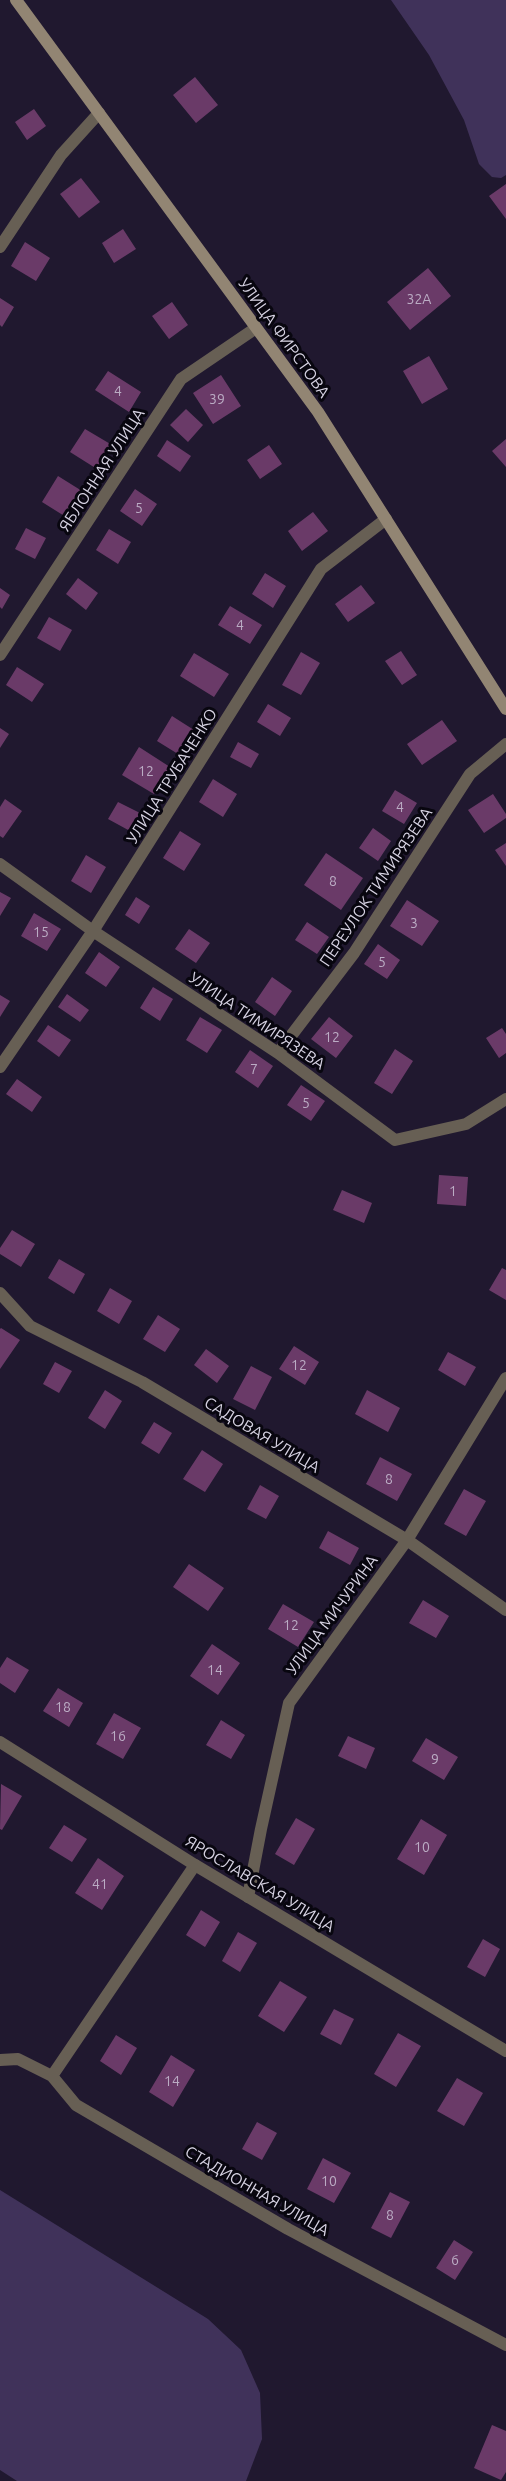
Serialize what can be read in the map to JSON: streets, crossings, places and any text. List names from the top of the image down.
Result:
{
  "streets": {
    "main road": ["УЛИЦА ФИРСТОВА"],
    "street": [
      "ЯБЛОННАЯ УЛИЦА",
      "УЛИЦА ТРУБАЧЕНКО",
      "ПЕРЕУЛОК ТИМИРЯЗЕВА",
      "УЛИЦА ТИМИРЯЗЕВА",
      "САДОВАЯ УЛИЦА",
      "УЛИЦА МИЧУРИНА",
      "ЯРОСЛАВСКАЯ УЛИЦА",
      "СТАДИОННАЯ УЛИЦА"
    ]
  },
  "crossings": [
    ["УЛИЦА ФИРСТОВА", "ЯБЛОННАЯ УЛИЦА"],
    ["УЛИЦА ФИРСТОВА", "УЛИЦА ТРУБАЧЕНКО"],
    ["УЛИЦА ТРУБАЧЕНКО", "УЛИЦА ТИМИРЯЗЕВА"],
    ["ПЕРЕУЛОК ТИМИРЯЗЕВА", "УЛИЦА ТИМИРЯЗЕВА"],
    ["САДОВАЯ УЛИЦА", "УЛИЦА МИЧУРИНА"],
    ["УЛИЦА МИЧУРИНА", "ЯРОСЛАВСКАЯ УЛИЦА"]
  ],
  "house_numbers": [
    "32А",
    "4",
    "39",
    "5",
    "4",
    "12",
    "4",
    "8",
    "3",
    "15",
    "5",
    "12",
    "7",
    "5",
    "1",
    "12",
    "8",
    "12",
    "14",
    "18",
    "16",
    "9",
    "10",
    "41",
    "14",
    "10",
    "8",
    "6"
  ]
}
